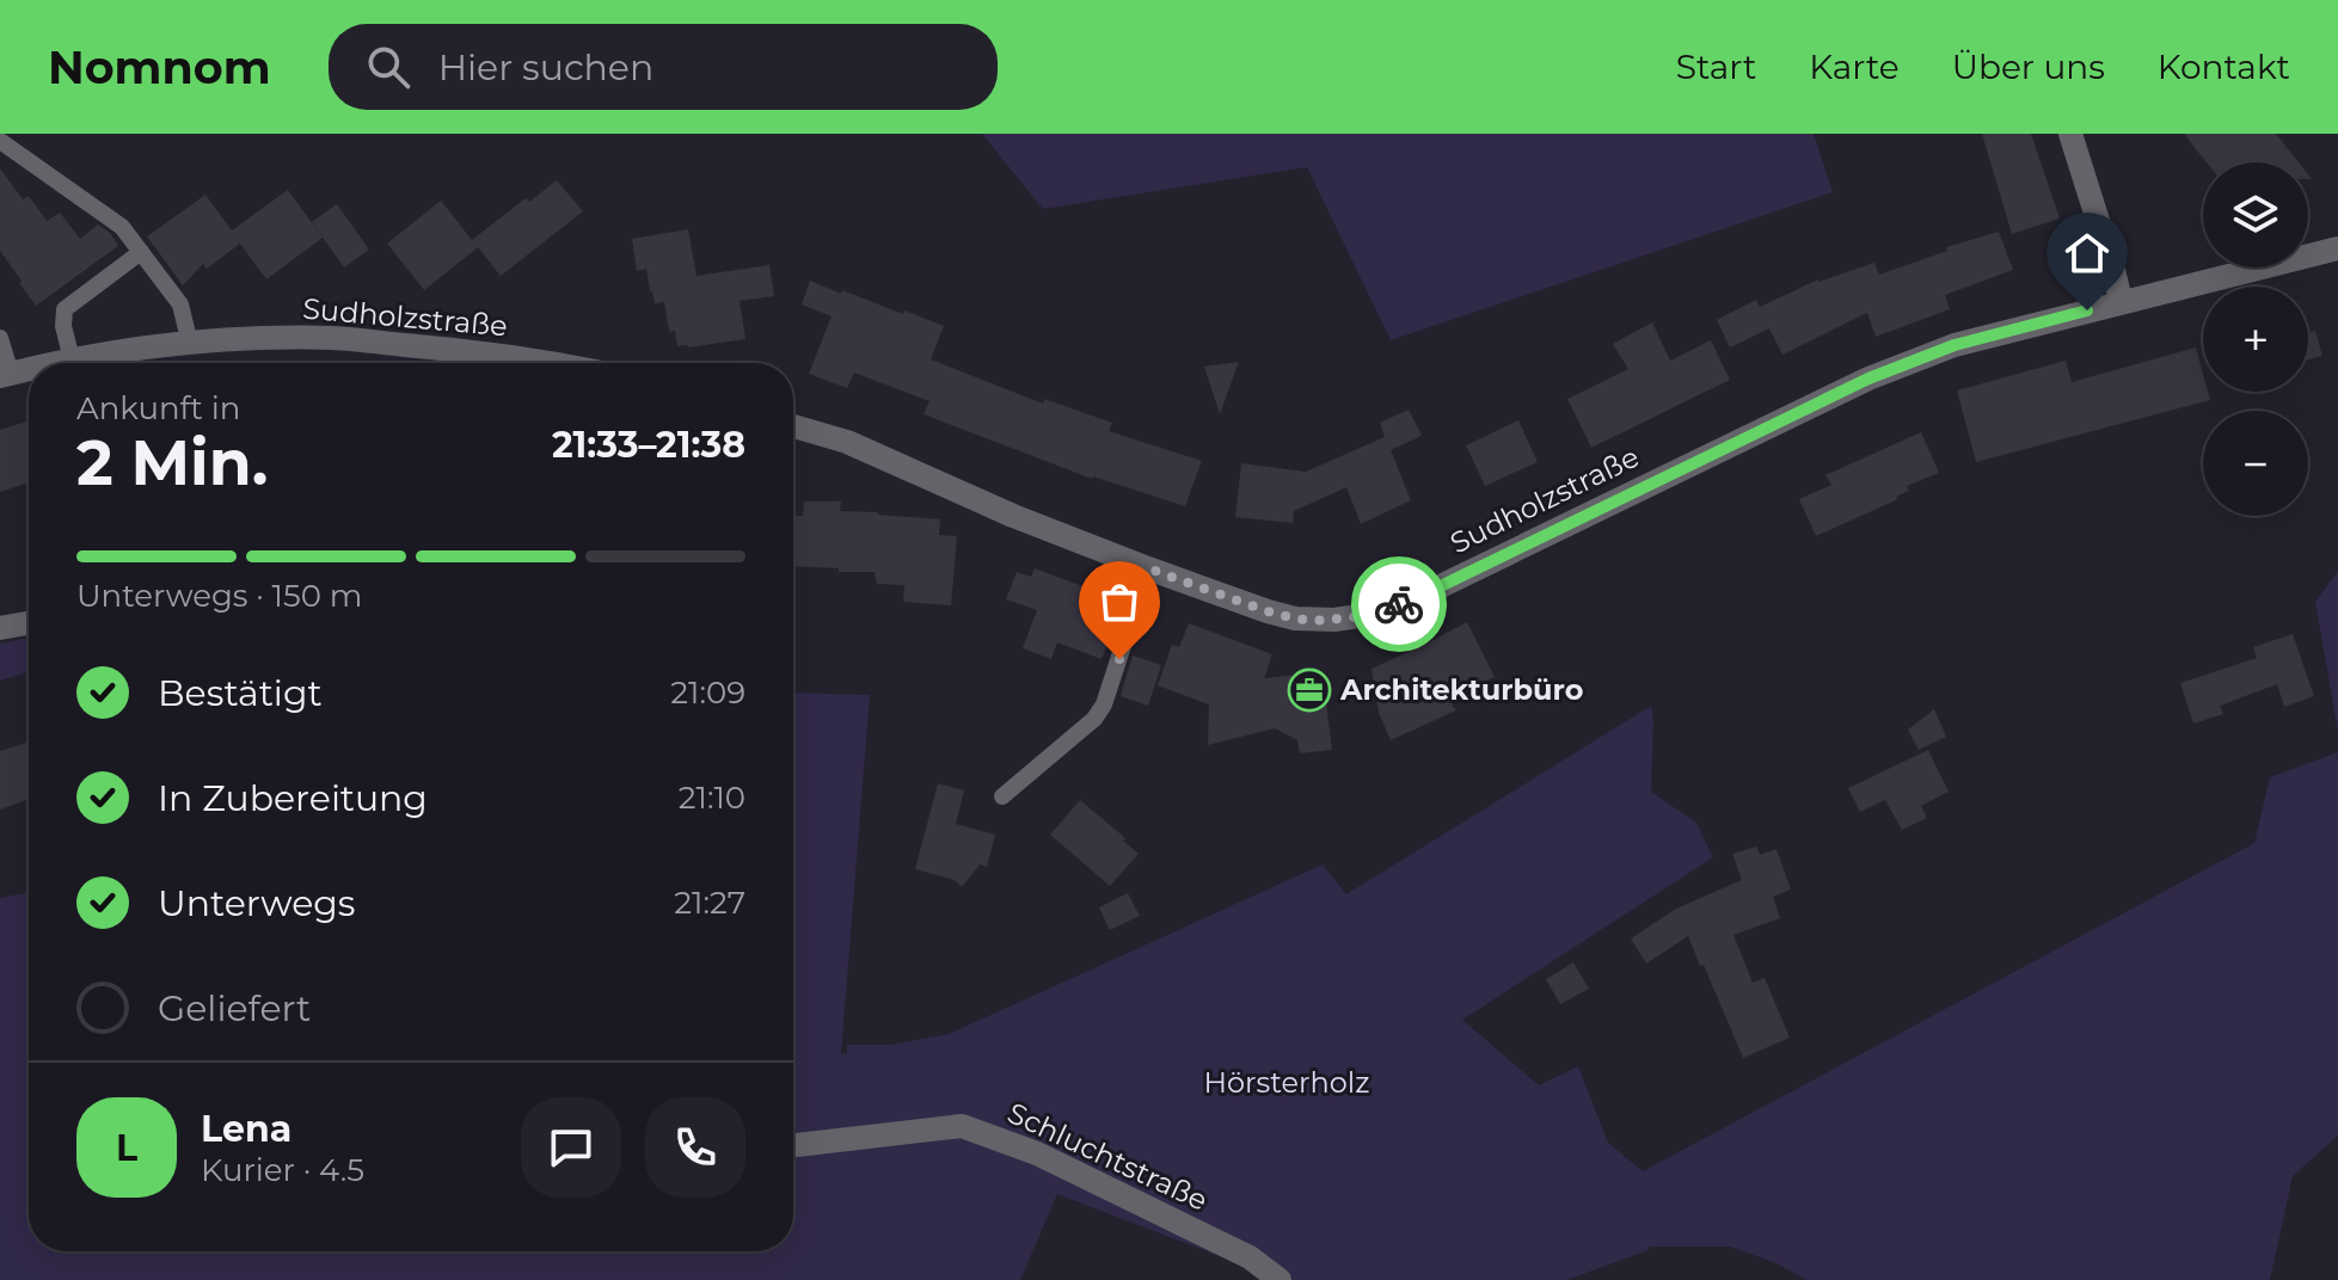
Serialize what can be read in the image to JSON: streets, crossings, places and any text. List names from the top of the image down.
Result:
{
  "streets": {
    "street": ["Sudholzstraße", "Schluchtstraße"]
  },
  "parks": ["Hörsterholz"],
  "places": {
    "office": ["Architekturbüro"]
  },
  "page": {
    "header": "Nomnom",
    "search": "Hier suchen",
    "nav": [
      "Start",
      "Karte",
      "Über uns",
      "Kontakt"
    ],
    "map_buttons": ["+", "−"],
    "heading": ["2 Min.", "Ankunft in", "21:33–21:38"],
    "panel": ["Lena", "Kurier · 4.5"],
    "bar": "Unterwegs · 150 m",
    "list": [
      ["Bestätigt", "21:09"],
      ["In Zubereitung", "21:10"],
      ["Unterwegs", "21:27"],
      "Geliefert"
    ],
    "round": "L"
  }
}
